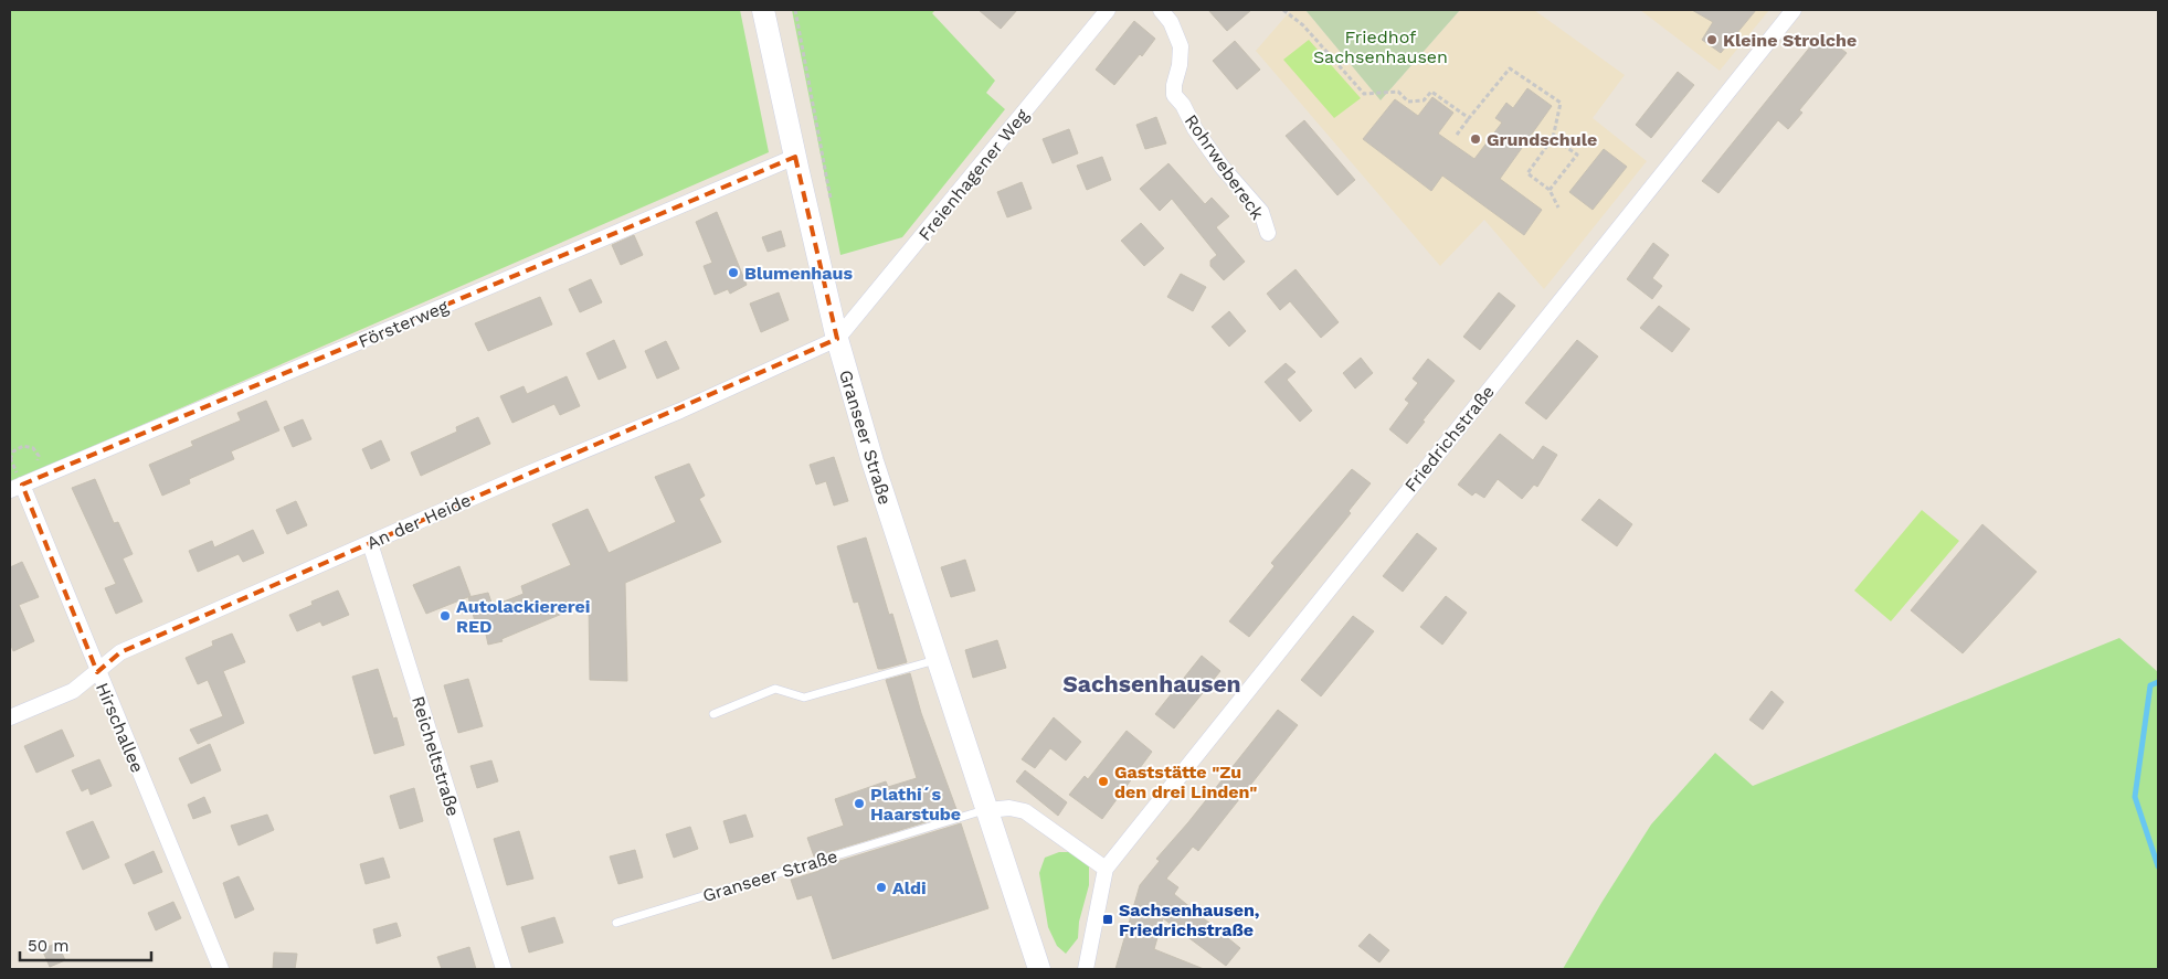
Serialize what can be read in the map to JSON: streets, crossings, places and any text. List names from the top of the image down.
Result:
{
  "streets": {
    "main road": ["Granseer Straße"],
    "street": [
      "Rohrwebereck",
      "Freienhagener Weg",
      "Försterweg",
      "Friedrichstraße",
      "An der Heide",
      "Hirschallee",
      "Reicheltstraße"
    ]
  },
  "crossings": [
    ["Freienhagener Weg", "Granseer Straße"],
    ["Freienhagener Weg", "An der Heide"],
    ["Försterweg", "Granseer Straße"],
    ["Försterweg", "Hirschallee"],
    ["Granseer Straße", "An der Heide"],
    ["An der Heide", "Hirschallee"],
    ["An der Heide", "Reicheltstraße"]
  ],
  "districts": ["Sachsenhausen"],
  "parks": ["Friedhof Sachsenhausen"],
  "places": {
    "other": [
      "Kleine Strolche",
      "Grundschule",
      "Blumenhaus",
      "Autolackiererei RED",
      "Gaststätte \"Zu den drei Linden\"",
      "Plathi´s Haarstube",
      "Aldi"
    ],
    "transit": ["Sachsenhausen, Friedrichstraße"]
  },
  "scale_bar": "50 m"
}
